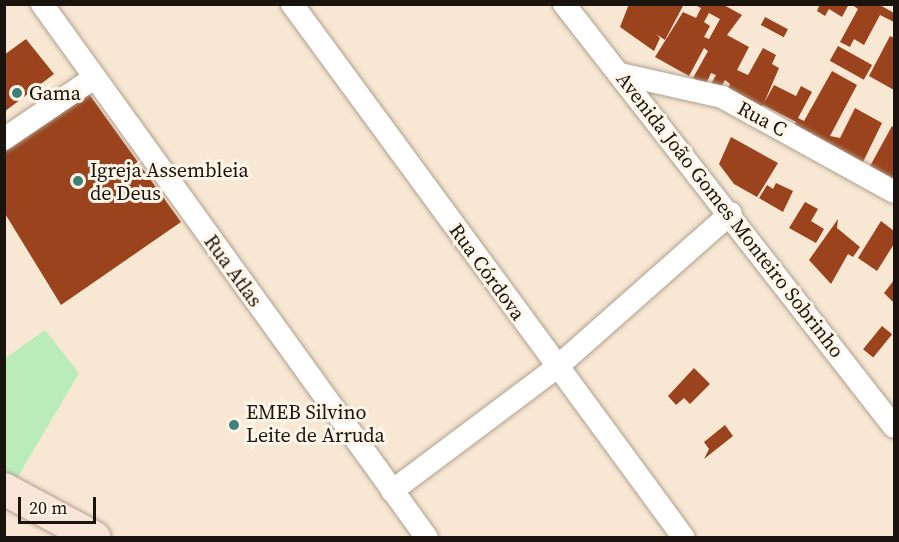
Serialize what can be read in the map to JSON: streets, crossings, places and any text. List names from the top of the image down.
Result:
{
  "streets": {
    "street": [
      "Rua C",
      "Avenida João Gomes Monteiro Sobrinho",
      "Rua Atlas",
      "Rua Córdova"
    ]
  },
  "crossings": [
    ["Rua C", "Avenida João Gomes Monteiro Sobrinho"]
  ],
  "places": ["Gama", "Igreja Assembleia de Deus", "EMEB Silvino Leite de Arruda"],
  "scale_bar": "20 m"
}
